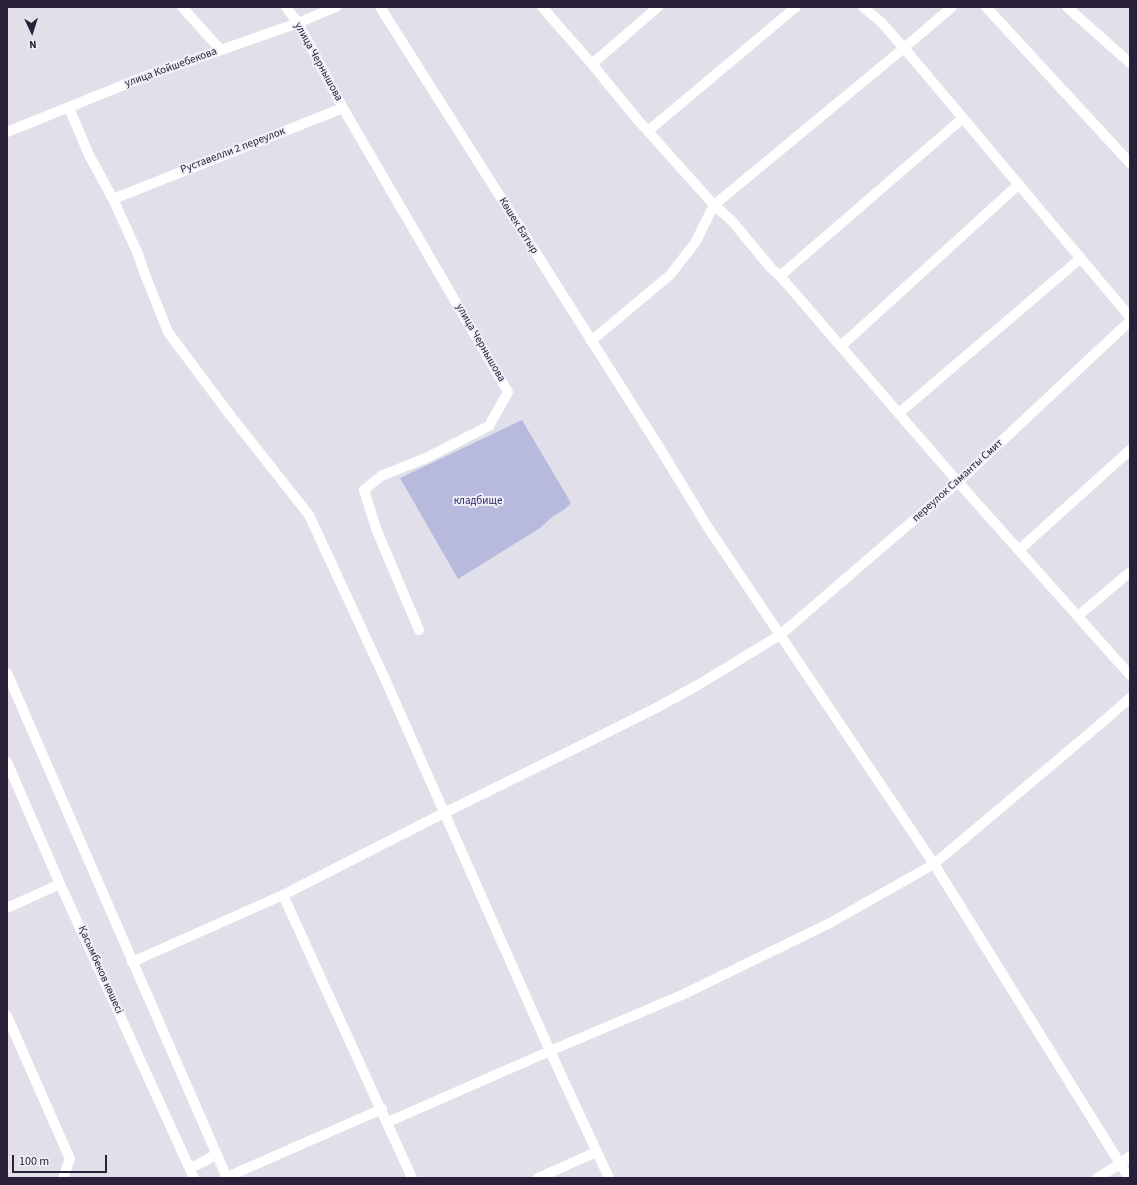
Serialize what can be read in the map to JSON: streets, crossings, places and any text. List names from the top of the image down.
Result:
{
  "streets": {
    "street": [
      "улица Чернышова",
      "улица Койшебекова",
      "Руставелли 2 переулок",
      "Көшек Батыр",
      "переулок Саманты Смит",
      "Қасымбеков көшесі"
    ]
  },
  "crossings": [
    ["улица Чернышова", "улица Койшебекова"],
    ["улица Чернышова", "Руставелли 2 переулок"],
    ["Көшек Батыр", "переулок Саманты Смит"]
  ],
  "parks": ["кладбище"],
  "scale_bar": "100 m",
  "north": "bottom"
}
